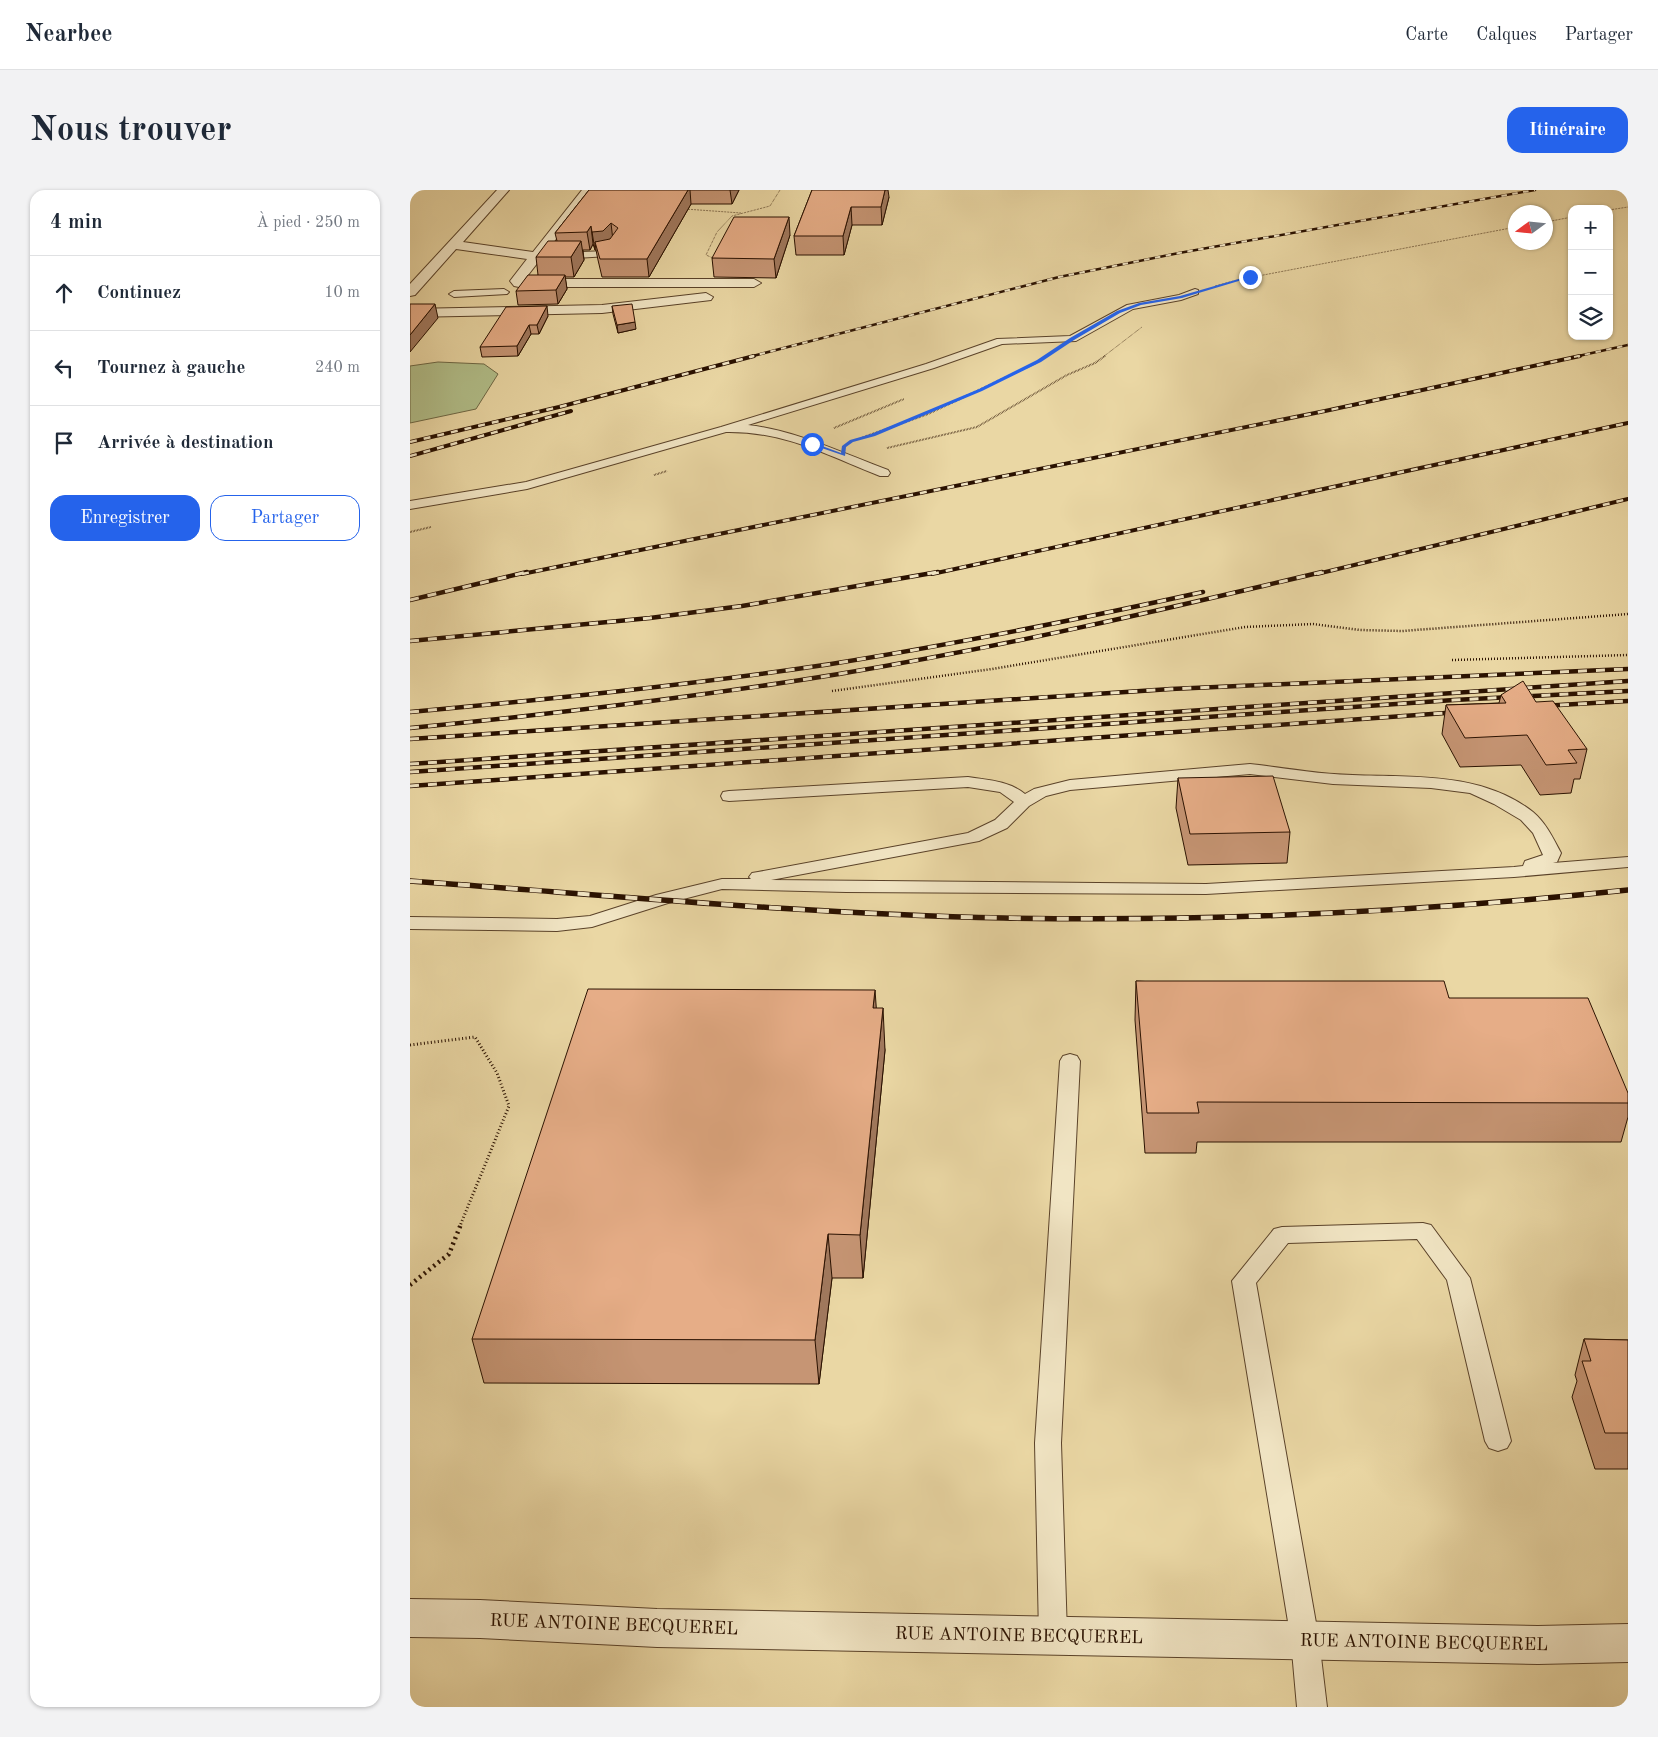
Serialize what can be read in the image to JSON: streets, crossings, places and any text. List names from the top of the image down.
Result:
{
  "streets": {
    "street": ["RUE ANTOINE BECQUEREL"]
  },
  "north": "left",
  "page": {
    "header": "Nearbee",
    "nav": ["Carte", "Calques", "Partager"],
    "buttons": [
      "Itinéraire",
      ["Enregistrer", "Partager"]
    ],
    "title": "Nous trouver",
    "heading": ["4 min", "À pied · 250 m"],
    "map_buttons": ["+", "−"],
    "list": [
      ["Continuez", "10 m"],
      ["Tournez à gauche", "240 m"],
      "Arrivée à destination"
    ]
  }
}
